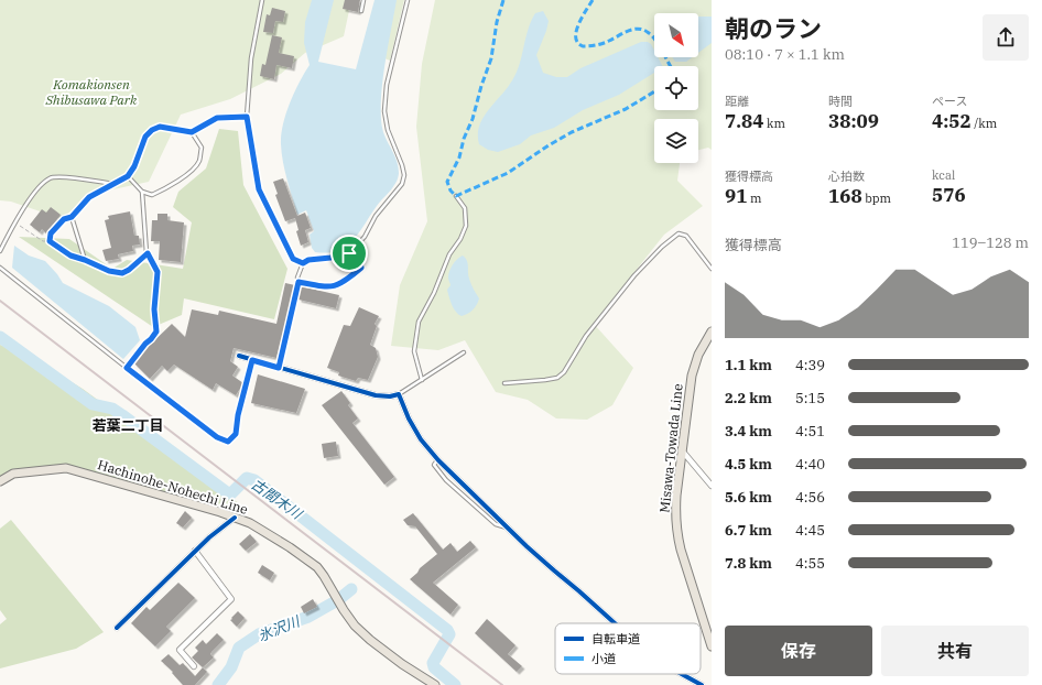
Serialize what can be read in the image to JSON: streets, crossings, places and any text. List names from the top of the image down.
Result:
{
  "streets": {
    "main road": ["Misawa-Towada Line", "Hachinohe-Nohechi Line"]
  },
  "districts": ["若葉二丁目"],
  "water": ["古間木川", "氷沢川"],
  "parks": ["Komakionsen Shibusawa Park"],
  "legend": ["自転車道", "小道"],
  "north": "bottom right",
  "page": {
    "heading": ["朝のラン", "08:10 · 7 × 1.1 km"],
    "stats": [
      ["距離", "7.84 km"],
      ["時間", "38:09"],
      ["ペース", "4:52 /km"],
      ["獲得標高", "91 m"],
      ["心拍数", "168 bpm"],
      ["kcal", "576"]
    ],
    "chart": ["獲得標高", "119–128 m"],
    "list": [
      {
        "name": "1.1 km",
        "note": "4:39"
      },
      {
        "name": "2.2 km",
        "note": "5:15"
      },
      {
        "name": "3.4 km",
        "note": "4:51"
      },
      {
        "name": "4.5 km",
        "note": "4:40"
      },
      {
        "name": "5.6 km",
        "note": "4:56"
      },
      {
        "name": "6.7 km",
        "note": "4:45"
      },
      {
        "name": "7.8 km",
        "note": "4:55"
      }
    ],
    "buttons": ["保存", "共有"]
  }
}
